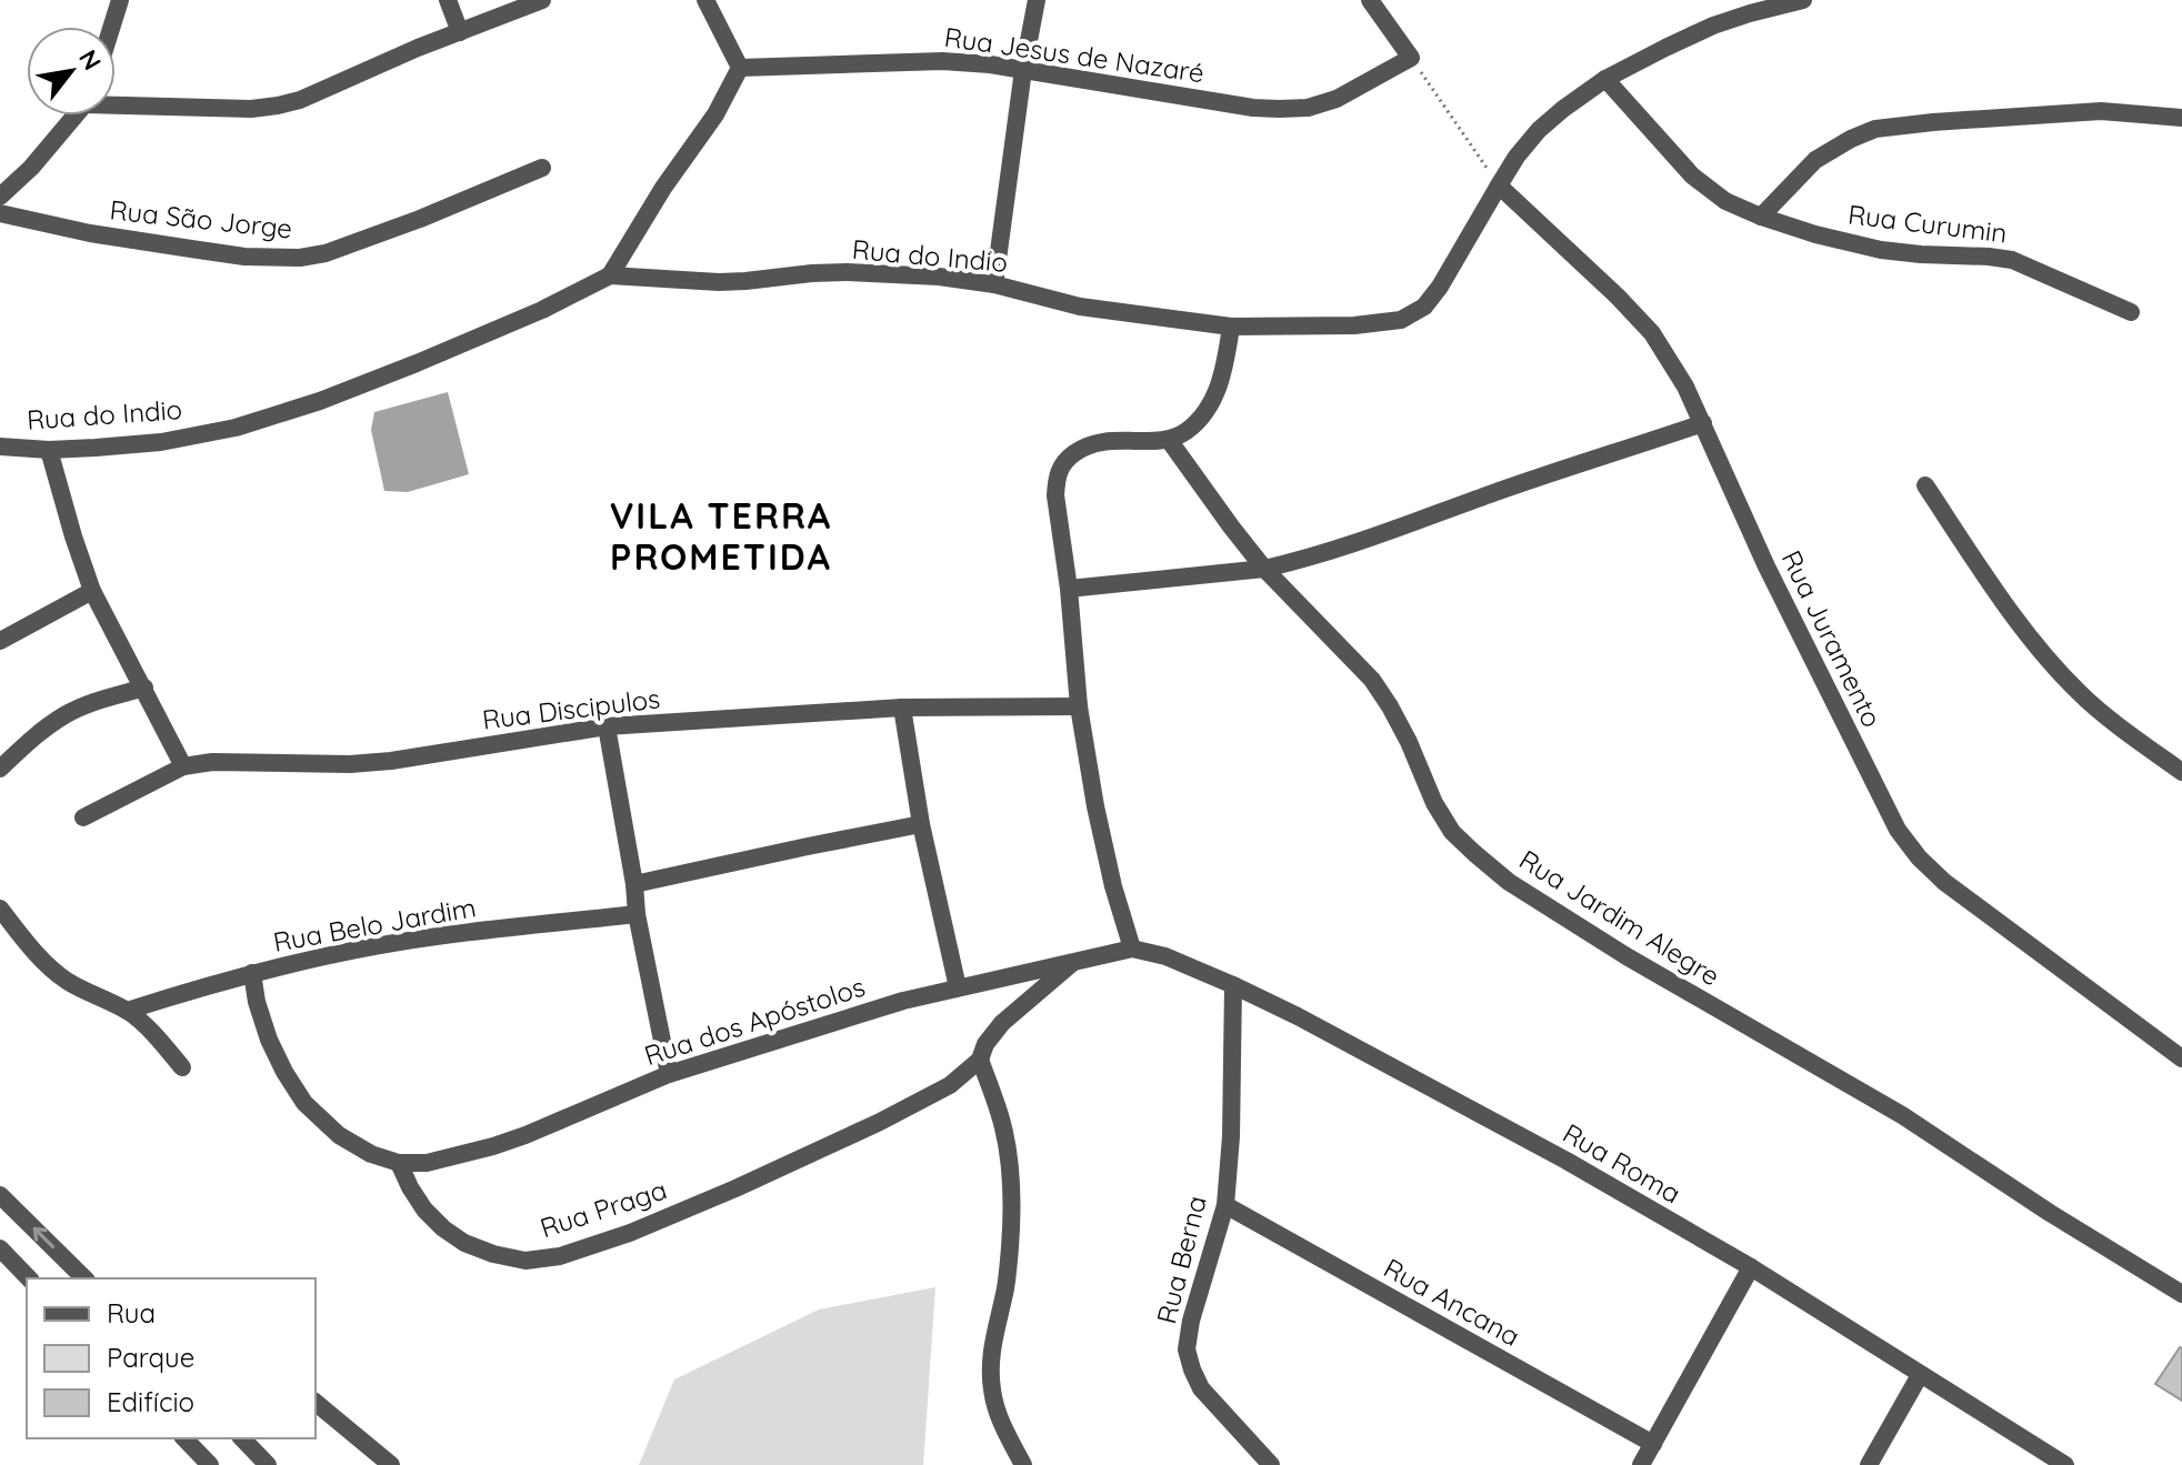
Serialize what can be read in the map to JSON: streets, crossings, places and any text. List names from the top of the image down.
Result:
{
  "streets": {
    "street": [
      "Rua Jesus de Nazaré",
      "Rua São Jorge",
      "Rua Curumin",
      "Rua do Indio",
      "Rua Juramento",
      "Rua Discipulos",
      "Rua Jardim Alegre",
      "Rua Belo Jardim",
      "Rua dos Apóstolos",
      "Rua Roma",
      "Rua Praga",
      "Rua Berna",
      "Rua Ancana"
    ]
  },
  "crossings": [
    ["Rua Curumin", "Rua do Indio"],
    ["Rua do Indio", "Rua Juramento"],
    ["Rua dos Apóstolos", "Rua Roma"],
    ["Rua dos Apóstolos", "Rua Praga"],
    ["Rua Roma", "Rua Berna"],
    ["Rua Berna", "Rua Ancana"]
  ],
  "districts": ["VILA TERRA PROMETIDA"],
  "legend": ["Rua", "Parque", "Edifício"],
  "north": "top right"
}
